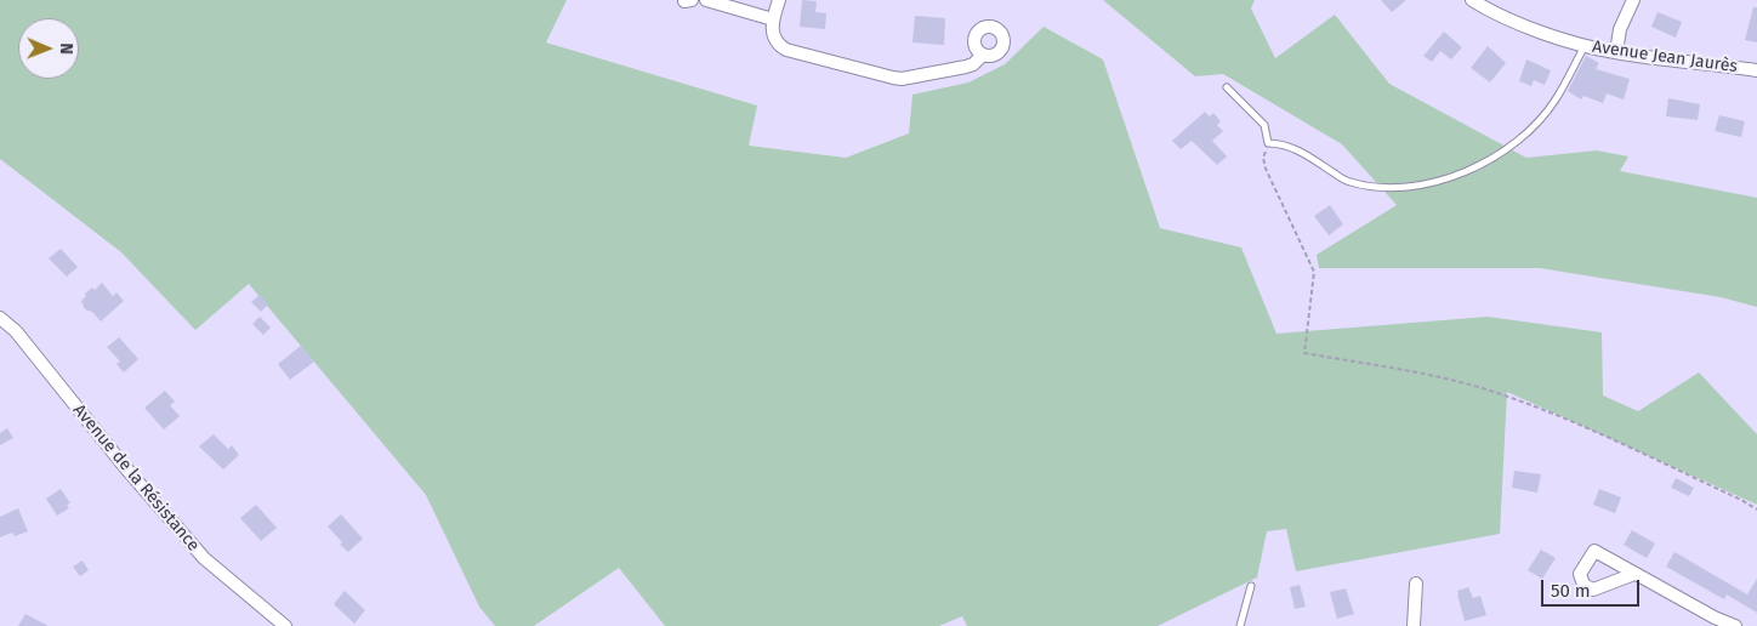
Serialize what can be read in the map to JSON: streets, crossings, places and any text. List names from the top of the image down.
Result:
{
  "streets": {
    "street": ["Avenue Jean Jaurès", "Avenue de la Résistance"]
  },
  "scale_bar": "50 m",
  "north": "right"
}
